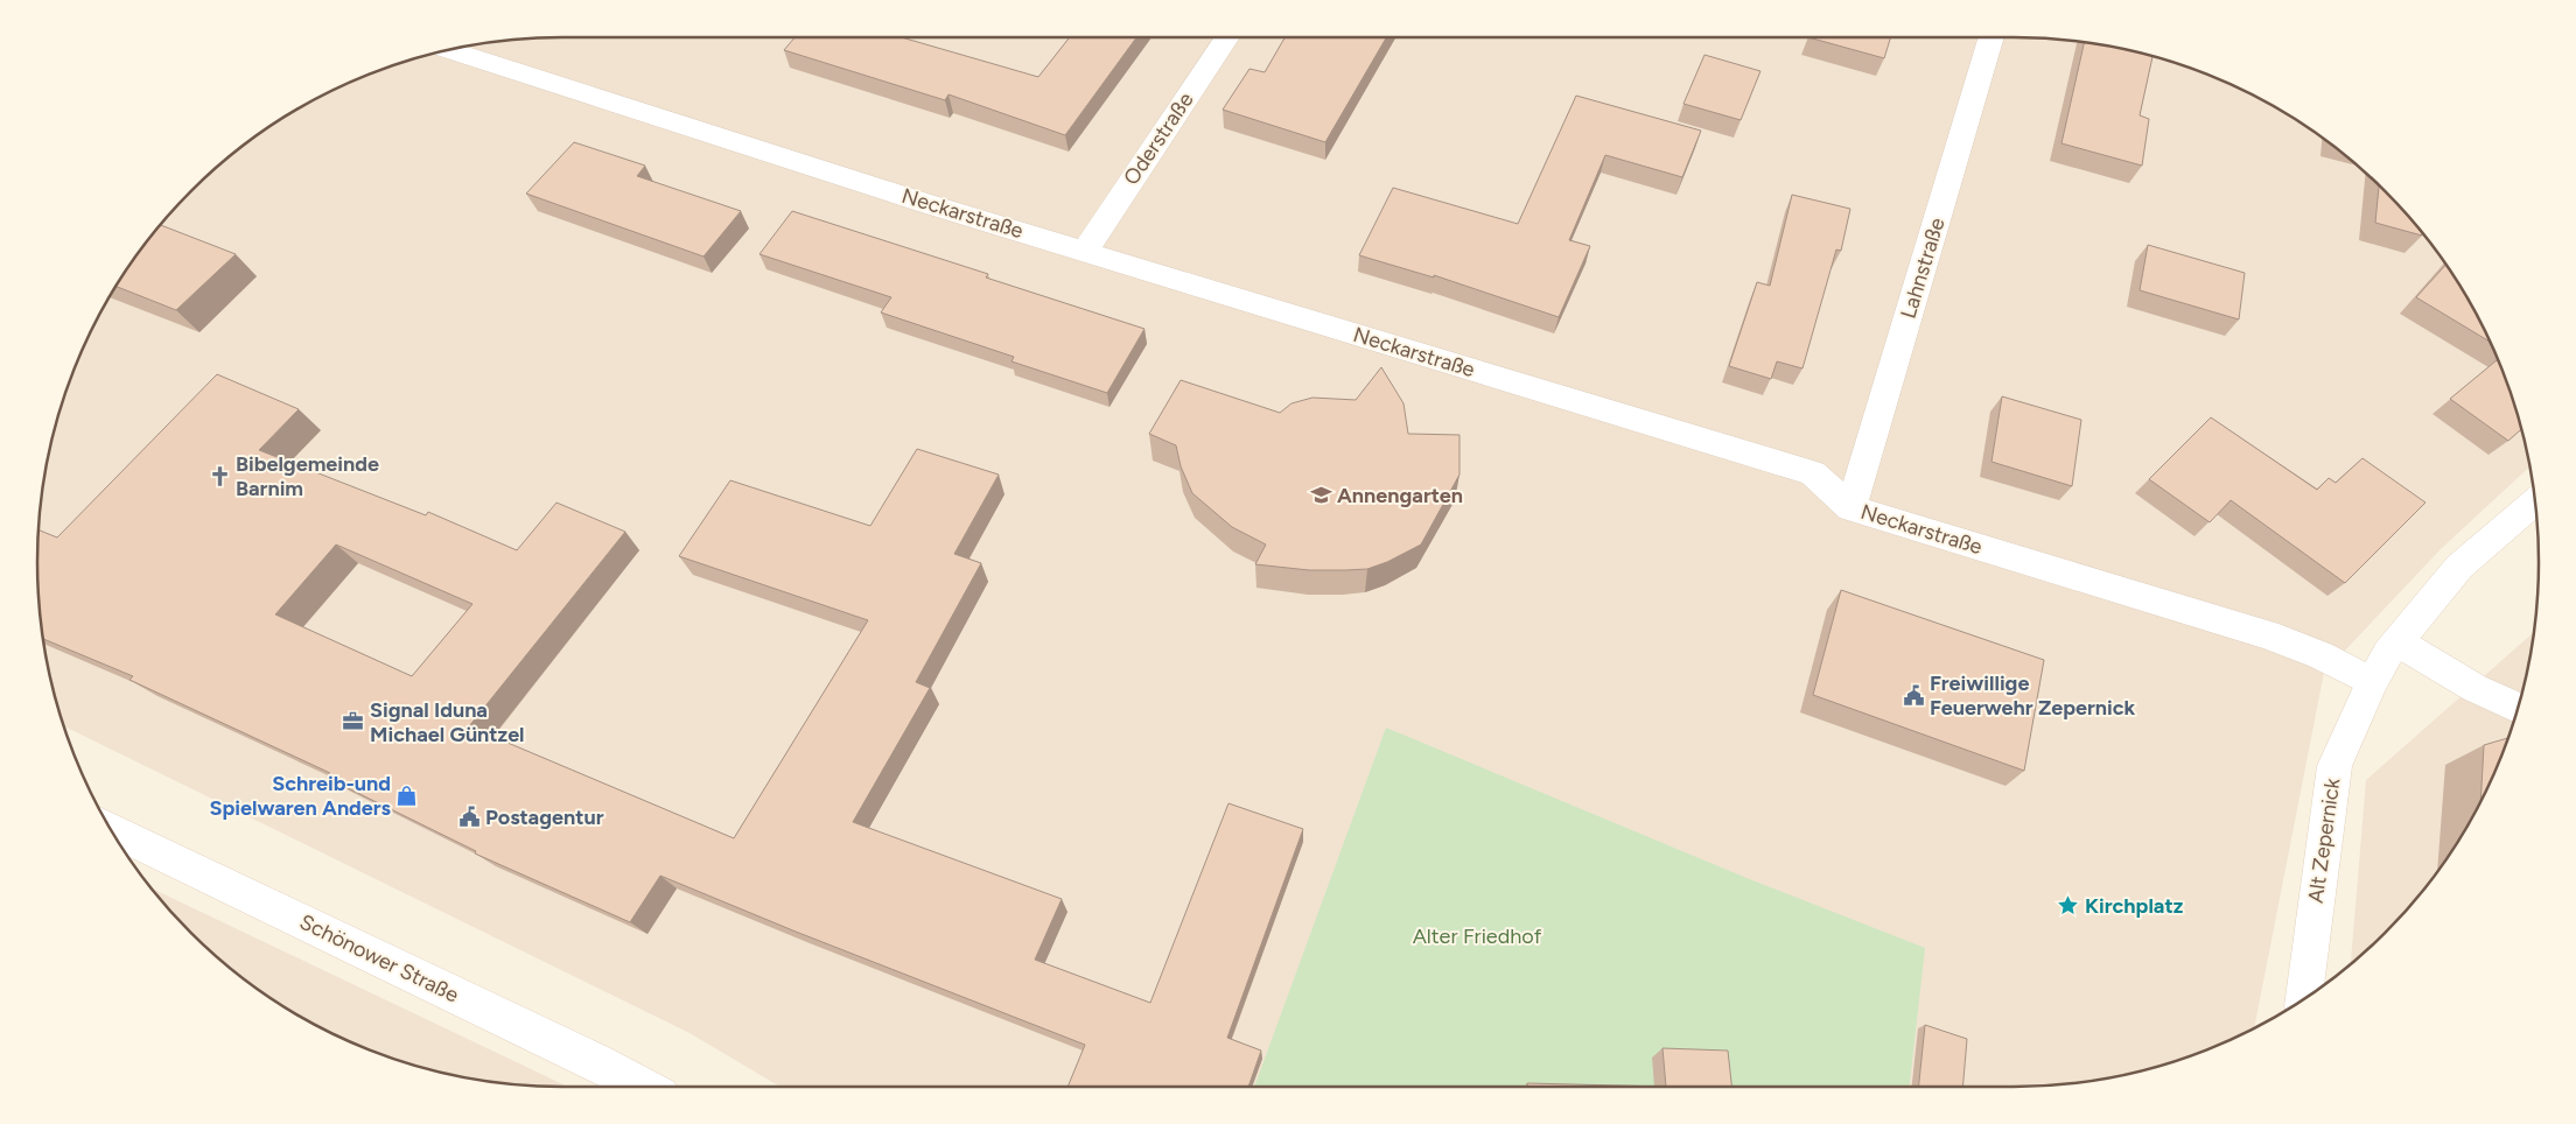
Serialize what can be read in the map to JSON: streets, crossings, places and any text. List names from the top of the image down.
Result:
{
  "streets": {
    "street": [
      "Oderstraße",
      "Neckarstraße",
      "Lahnstraße",
      "Alt Zepernick",
      "Schönower Straße"
    ]
  },
  "crossings": [
    ["Oderstraße", "Neckarstraße"],
    ["Neckarstraße", "Lahnstraße"],
    ["Neckarstraße", "Alt Zepernick"]
  ],
  "parks": ["Alter Friedhof"],
  "places": {
    "church": ["Bibelgemeinde Barnim"],
    "school or university": ["Annengarten"],
    "public building": ["Freiwillige Feuerwehr Zepernick", "Postagentur"],
    "office": ["Signal Iduna Michael Güntzel"],
    "shop": ["Schreib-und Spielwaren Anders"],
    "place": ["Kirchplatz"]
  }
}
